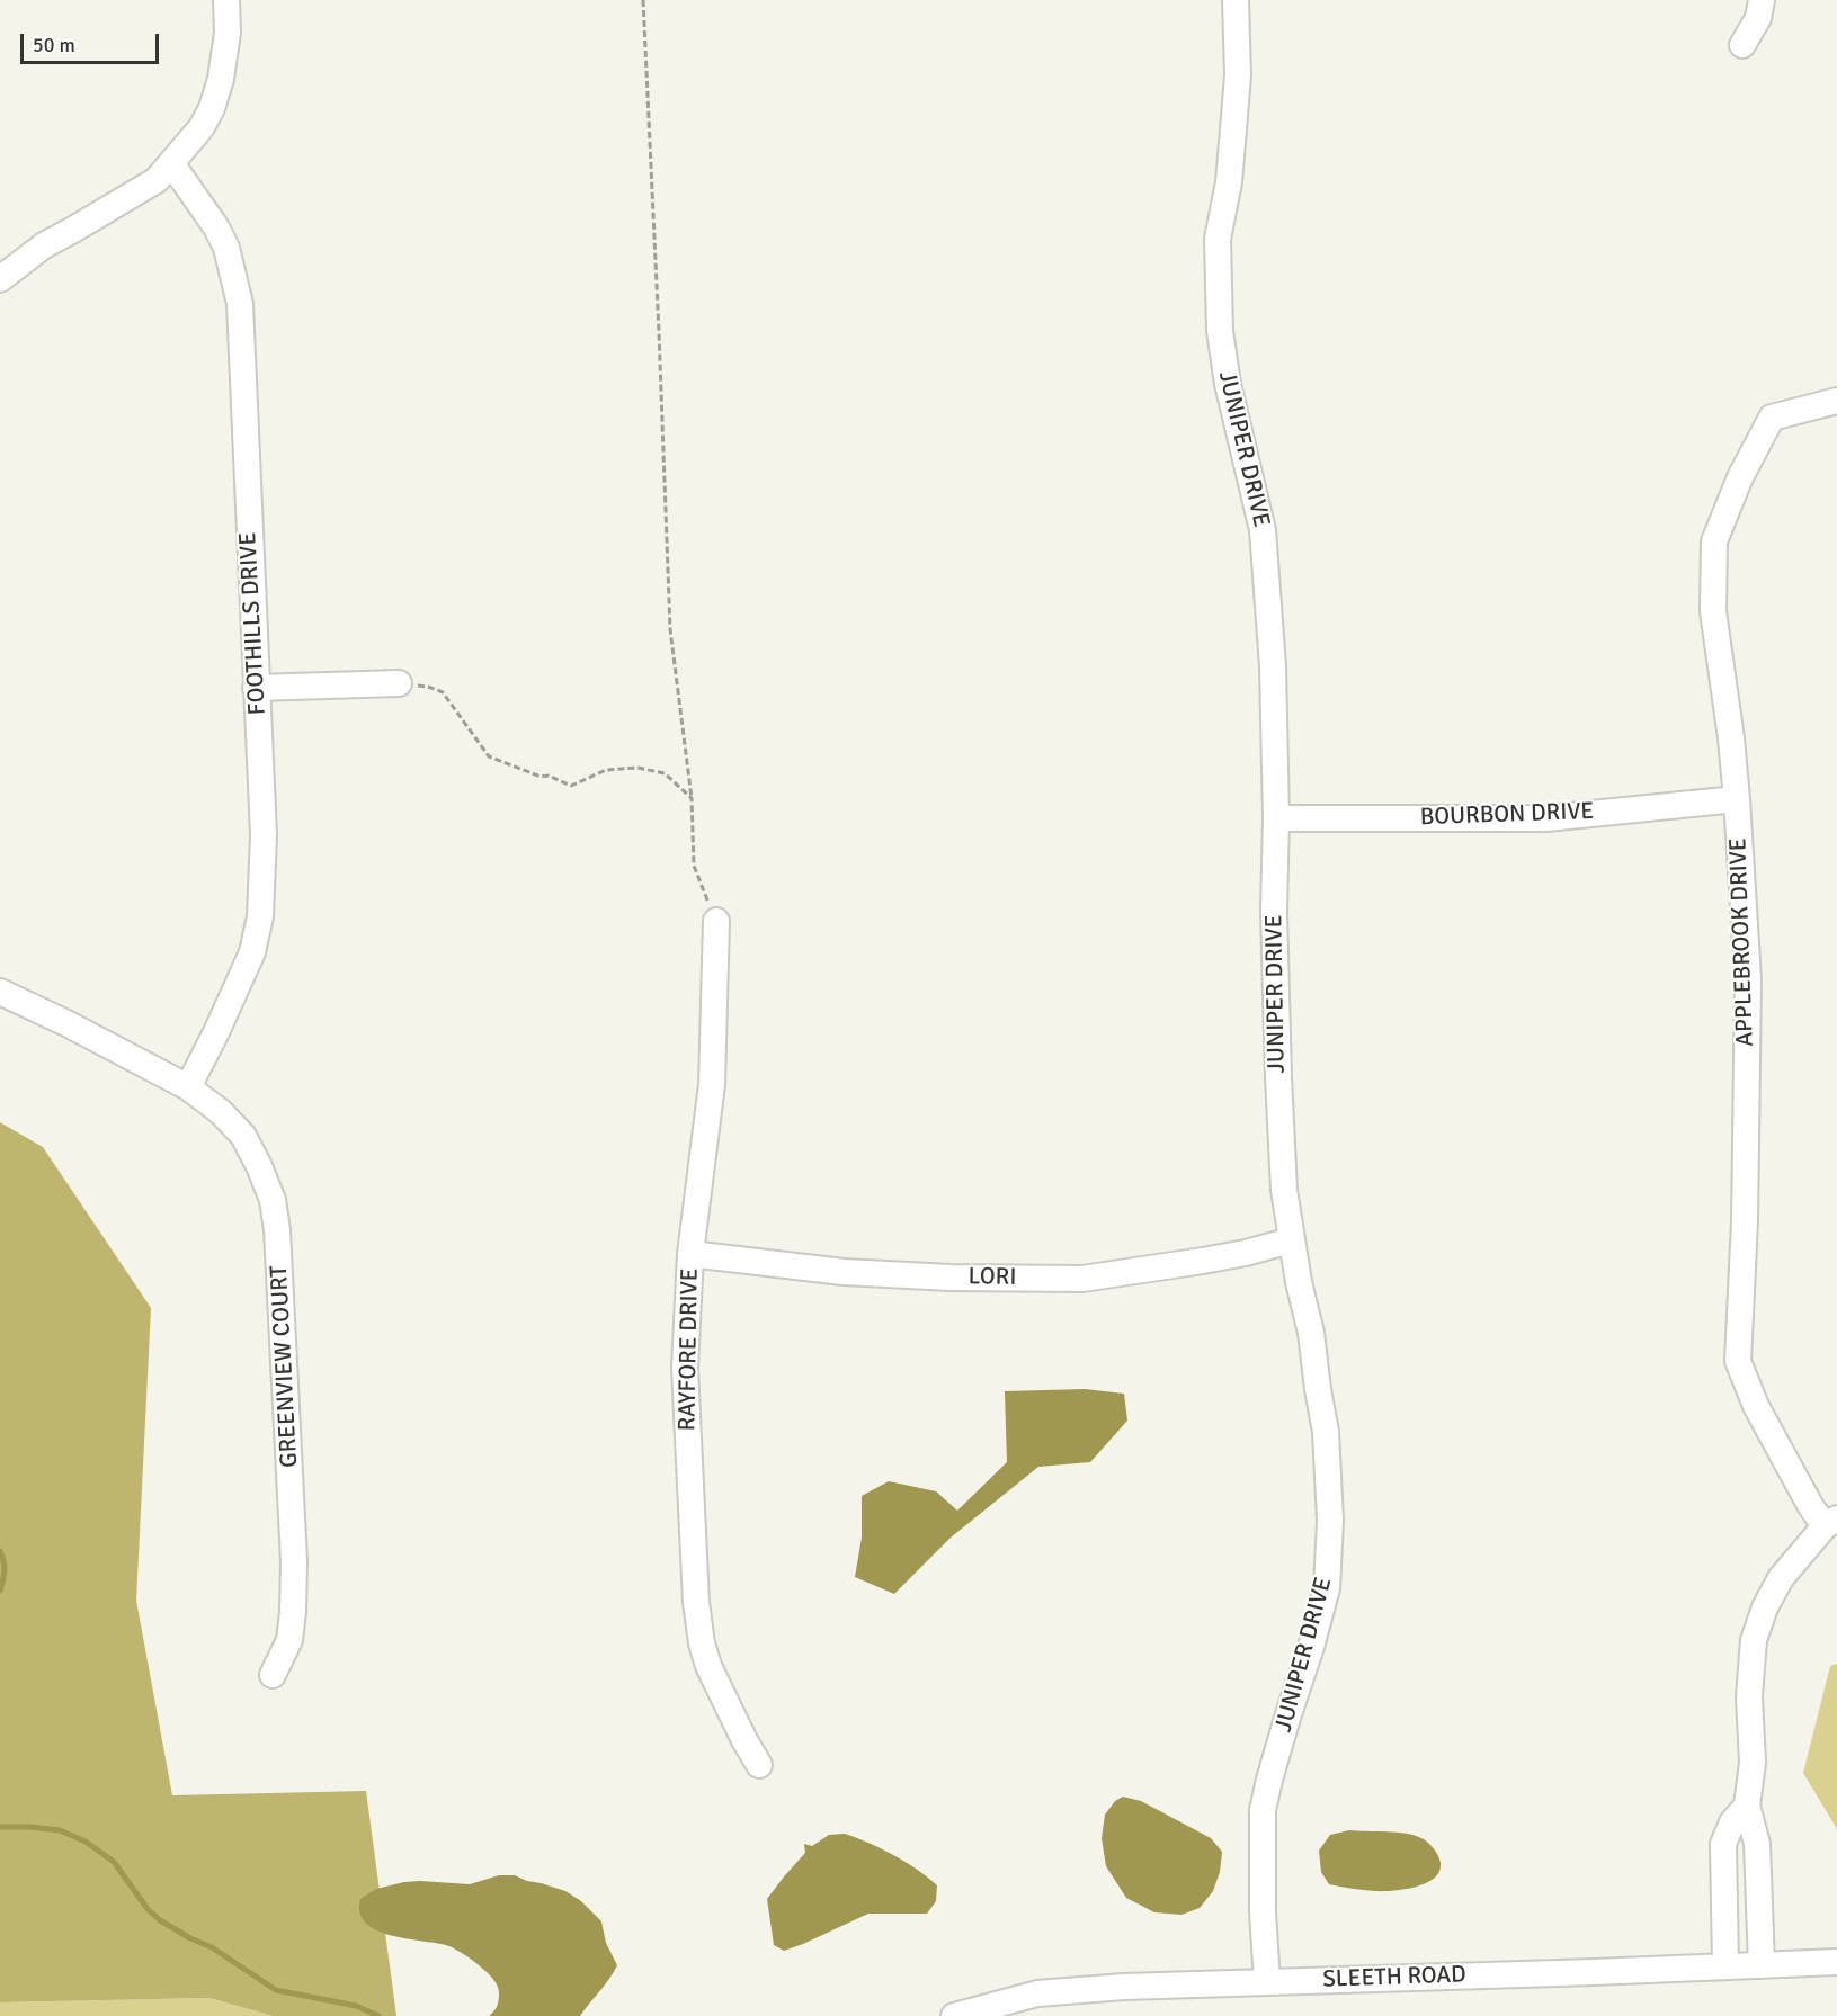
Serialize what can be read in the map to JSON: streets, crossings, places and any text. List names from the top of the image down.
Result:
{
  "streets": {
    "street": [
      "JUNIPER DRIVE",
      "FOOTHILLS DRIVE",
      "BOURBON DRIVE",
      "APPLEBROOK DRIVE",
      "LORI",
      "RAYFORE DRIVE",
      "GREENVIEW COURT",
      "SLEETH ROAD"
    ]
  },
  "crossings": [
    ["JUNIPER DRIVE", "BOURBON DRIVE"],
    ["JUNIPER DRIVE", "LORI"],
    ["JUNIPER DRIVE", "SLEETH ROAD"],
    ["FOOTHILLS DRIVE", "GREENVIEW COURT"],
    ["BOURBON DRIVE", "APPLEBROOK DRIVE"],
    ["LORI", "RAYFORE DRIVE"]
  ],
  "scale_bar": "50 m"
}
